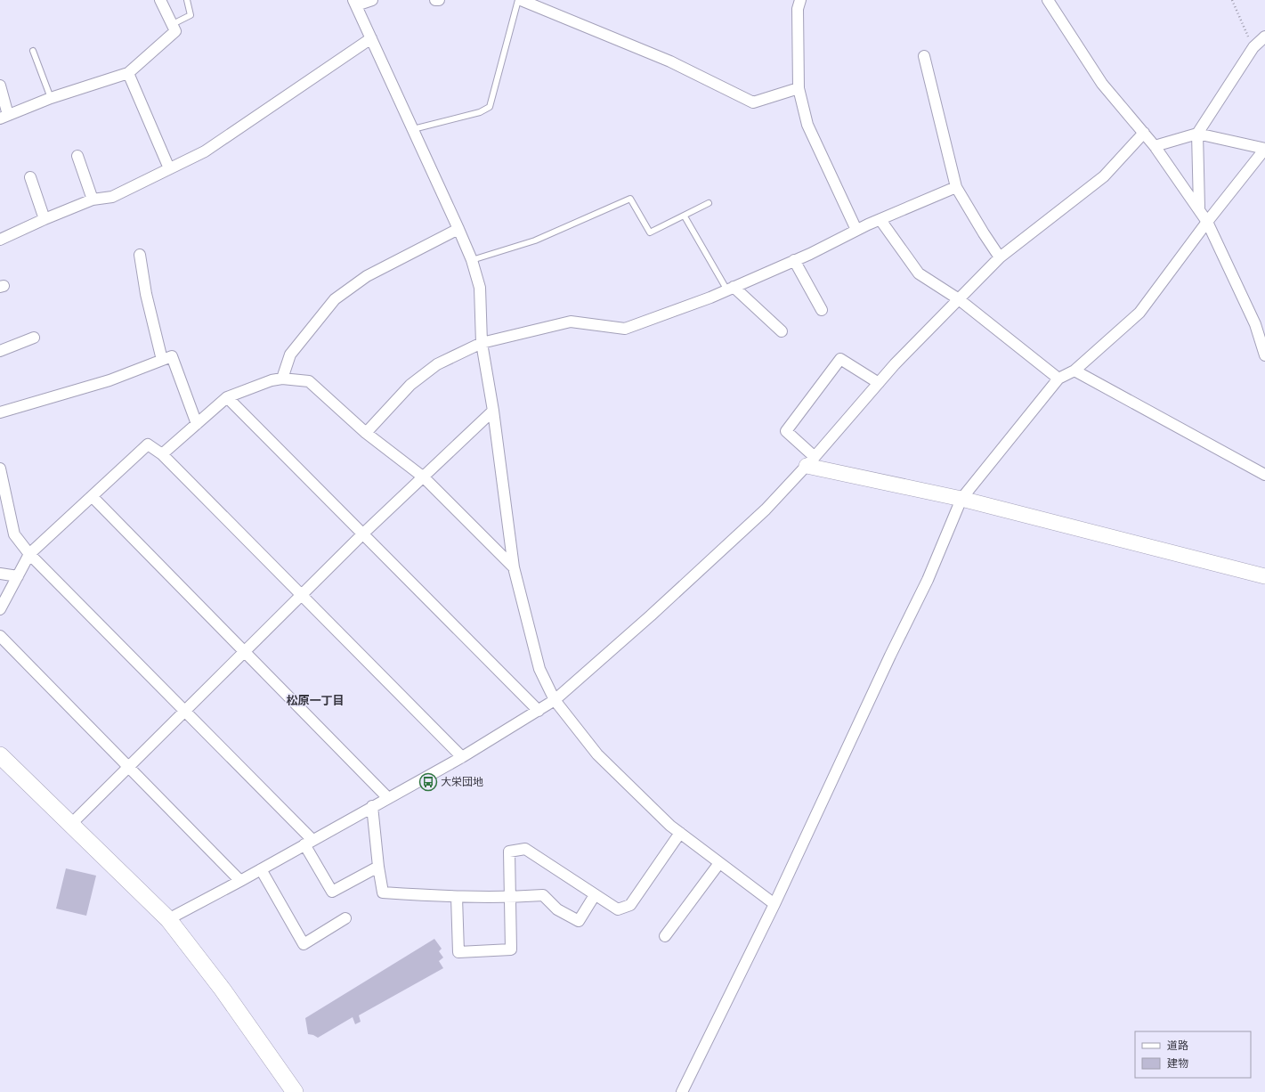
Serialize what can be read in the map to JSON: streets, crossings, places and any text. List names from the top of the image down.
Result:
{
  "districts": ["松原一丁目"],
  "places": {
    "bus stop": ["大栄団地"]
  },
  "legend": ["道路", "建物"]
}
